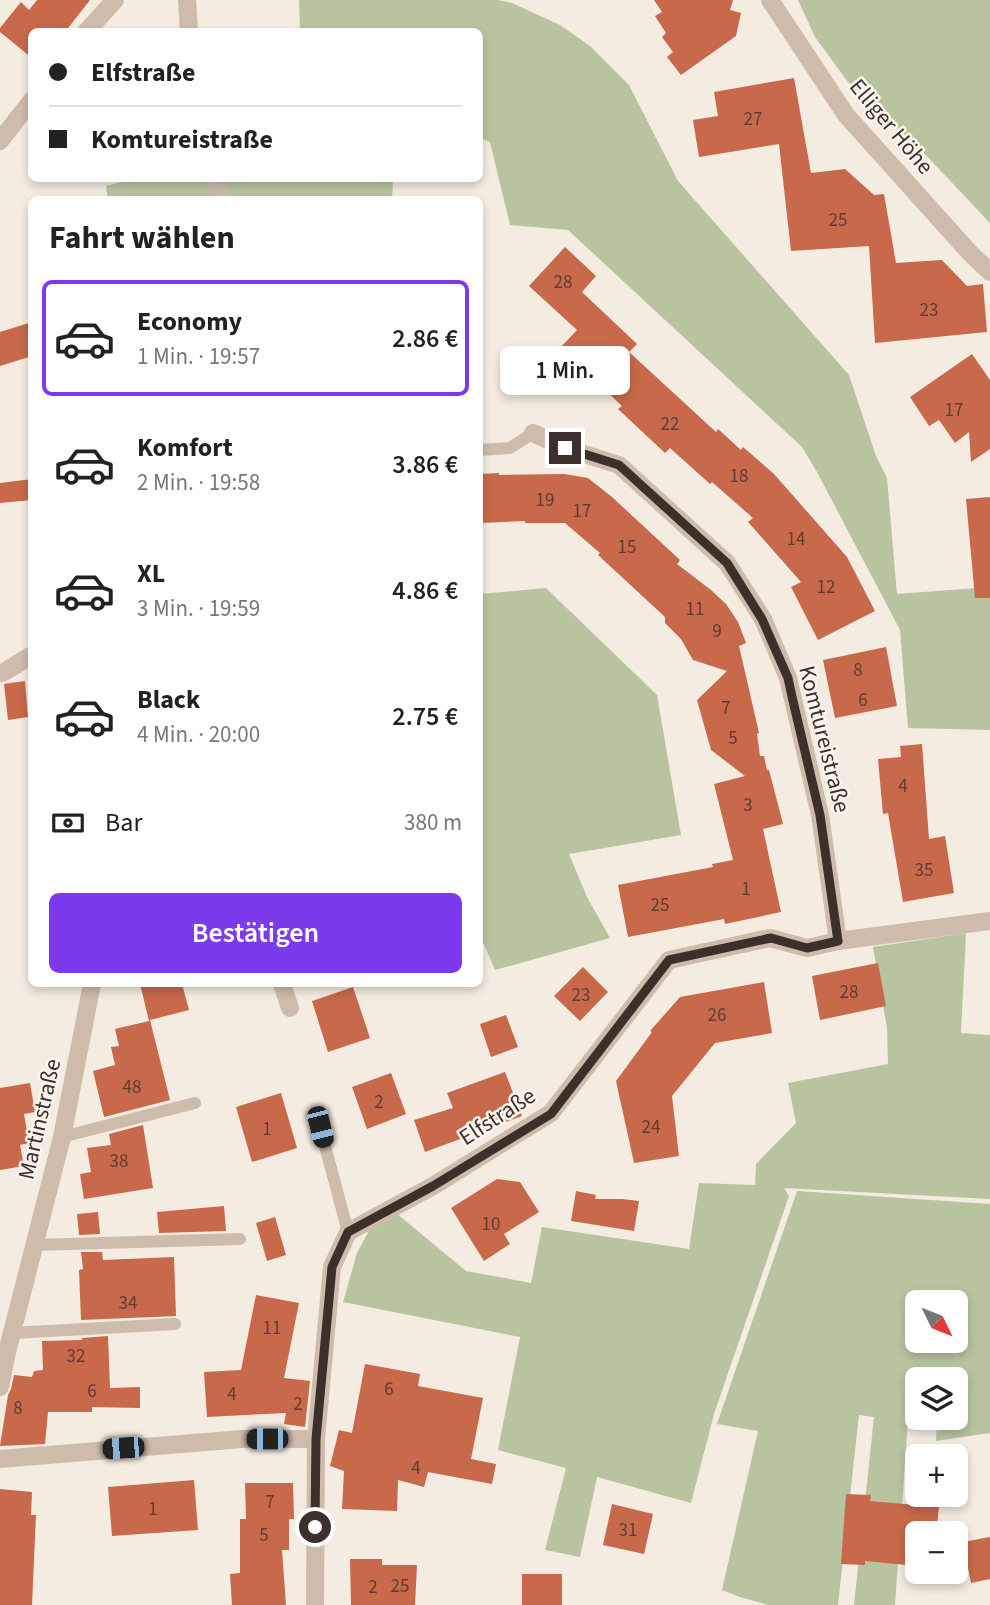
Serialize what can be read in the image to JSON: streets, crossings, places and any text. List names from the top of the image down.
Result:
{
  "streets": {
    "street": [
      "Elliger Höhe",
      "Komtureistraße",
      "Elfstraße",
      "Martinstraße"
    ]
  },
  "crossings": [
    ["Komtureistraße", "Elfstraße"]
  ],
  "house_numbers": [
    "27",
    "25",
    "28",
    "23",
    "17",
    "22",
    "18",
    "19",
    "17",
    "14",
    "15",
    "12",
    "11",
    "9",
    "8",
    "6",
    "7",
    "5",
    "4",
    "3",
    "35",
    "1",
    "25",
    "28",
    "23",
    "26",
    "48",
    "2",
    "24",
    "1",
    "38",
    "10",
    "34",
    "11",
    "32",
    "6",
    "6",
    "4",
    "2",
    "8",
    "4",
    "7",
    "1",
    "31",
    "5",
    "25",
    "2"
  ],
  "north": "bottom right",
  "page": {
    "banner": ["Elfstraße", "Komtureistraße"],
    "heading": "Fahrt wählen",
    "list": [
      {
        "name": "Economy",
        "note": "1 Min. · 19:57",
        "value": "2.86 €"
      },
      {
        "name": "Komfort",
        "note": "2 Min. · 19:58",
        "value": "3.86 €"
      },
      {
        "name": "XL",
        "note": "3 Min. · 19:59",
        "value": "4.86 €"
      },
      {
        "name": "Black",
        "note": "4 Min. · 20:00",
        "value": "2.75 €"
      }
    ],
    "bubble": "1 Min.",
    "pay": ["Bar", "380 m"],
    "buttons": "Bestätigen",
    "map_buttons": ["+", "−"]
  }
}
